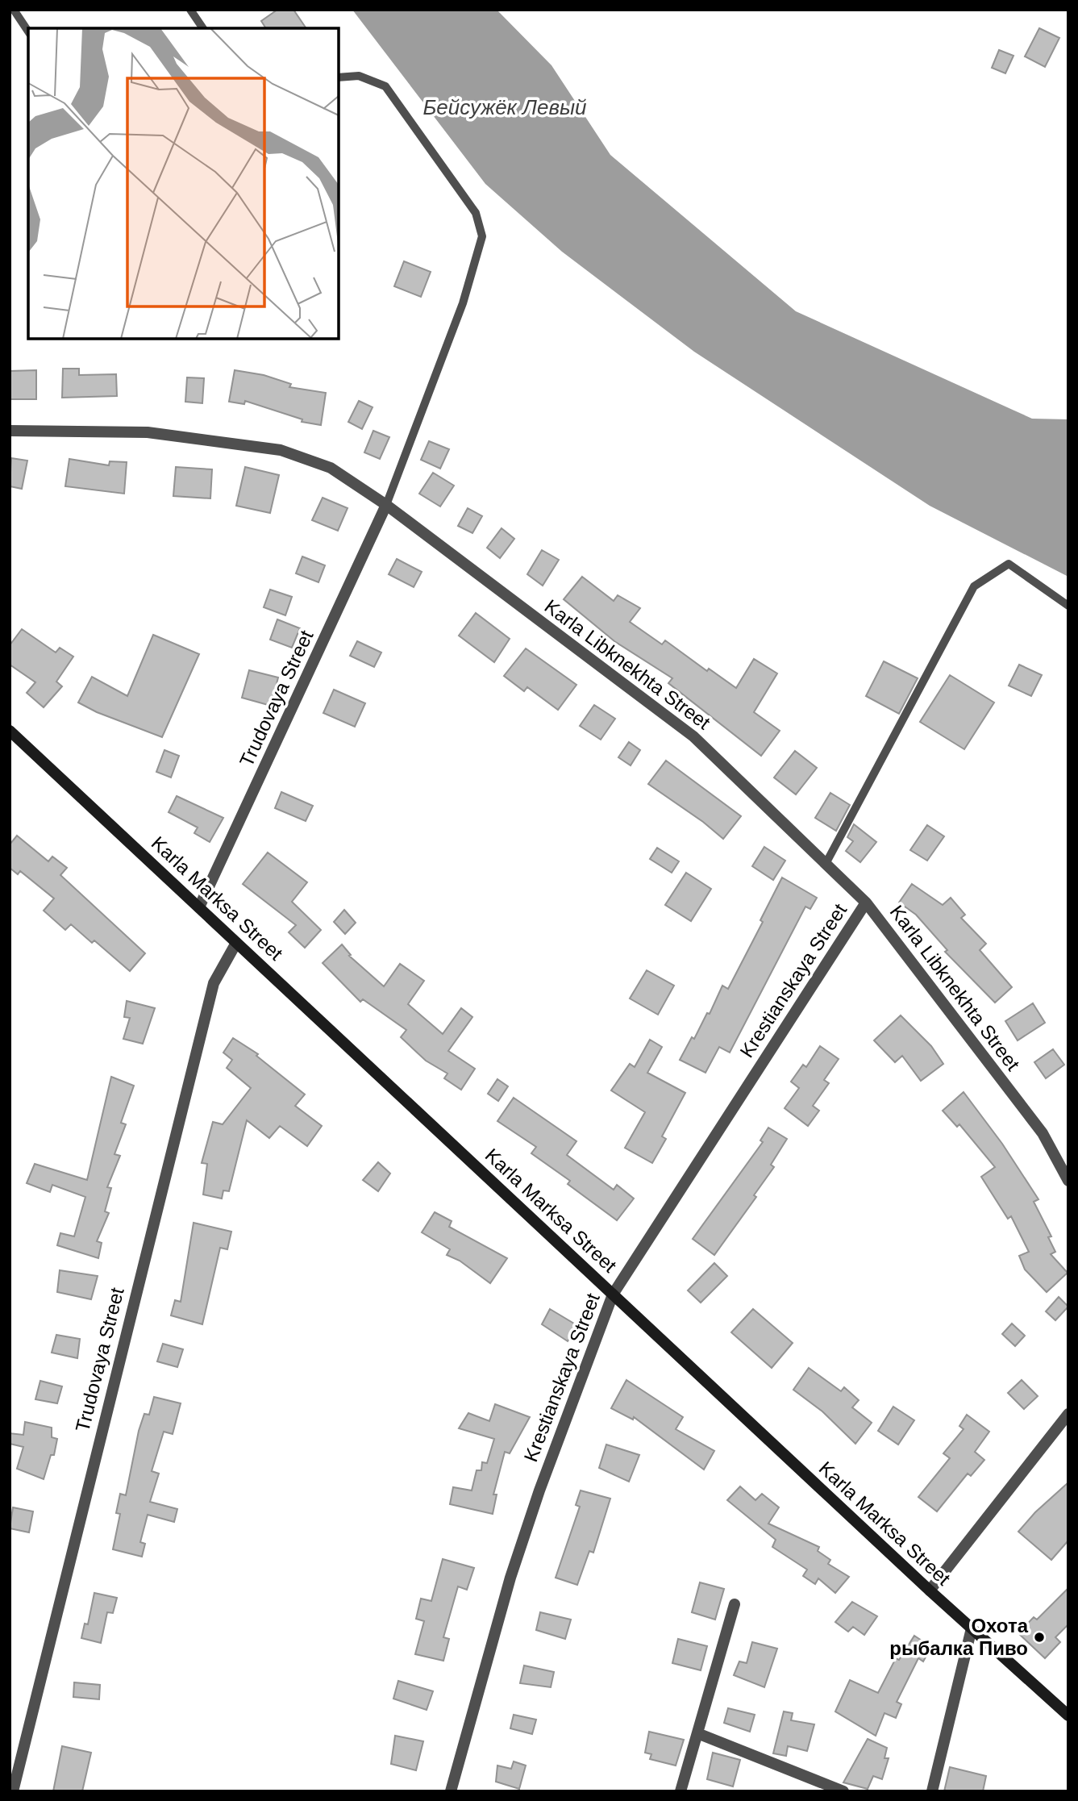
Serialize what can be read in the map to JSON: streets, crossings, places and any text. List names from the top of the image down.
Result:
{
  "streets": {
    "main road": ["Karla Marksa Street"],
    "street": ["Karla Libknekhta Street", "Trudovaya Street", "Krestianskaya Street"]
  },
  "crossings": [
    ["Karla Libknekhta Street", "Trudovaya Street"],
    ["Karla Libknekhta Street", "Krestianskaya Street"],
    ["Trudovaya Street", "Karla Marksa Street"],
    ["Karla Marksa Street", "Krestianskaya Street"]
  ],
  "water": ["Бейсужёк Левый"],
  "places": ["Охота рыбалка Пиво"]
}
